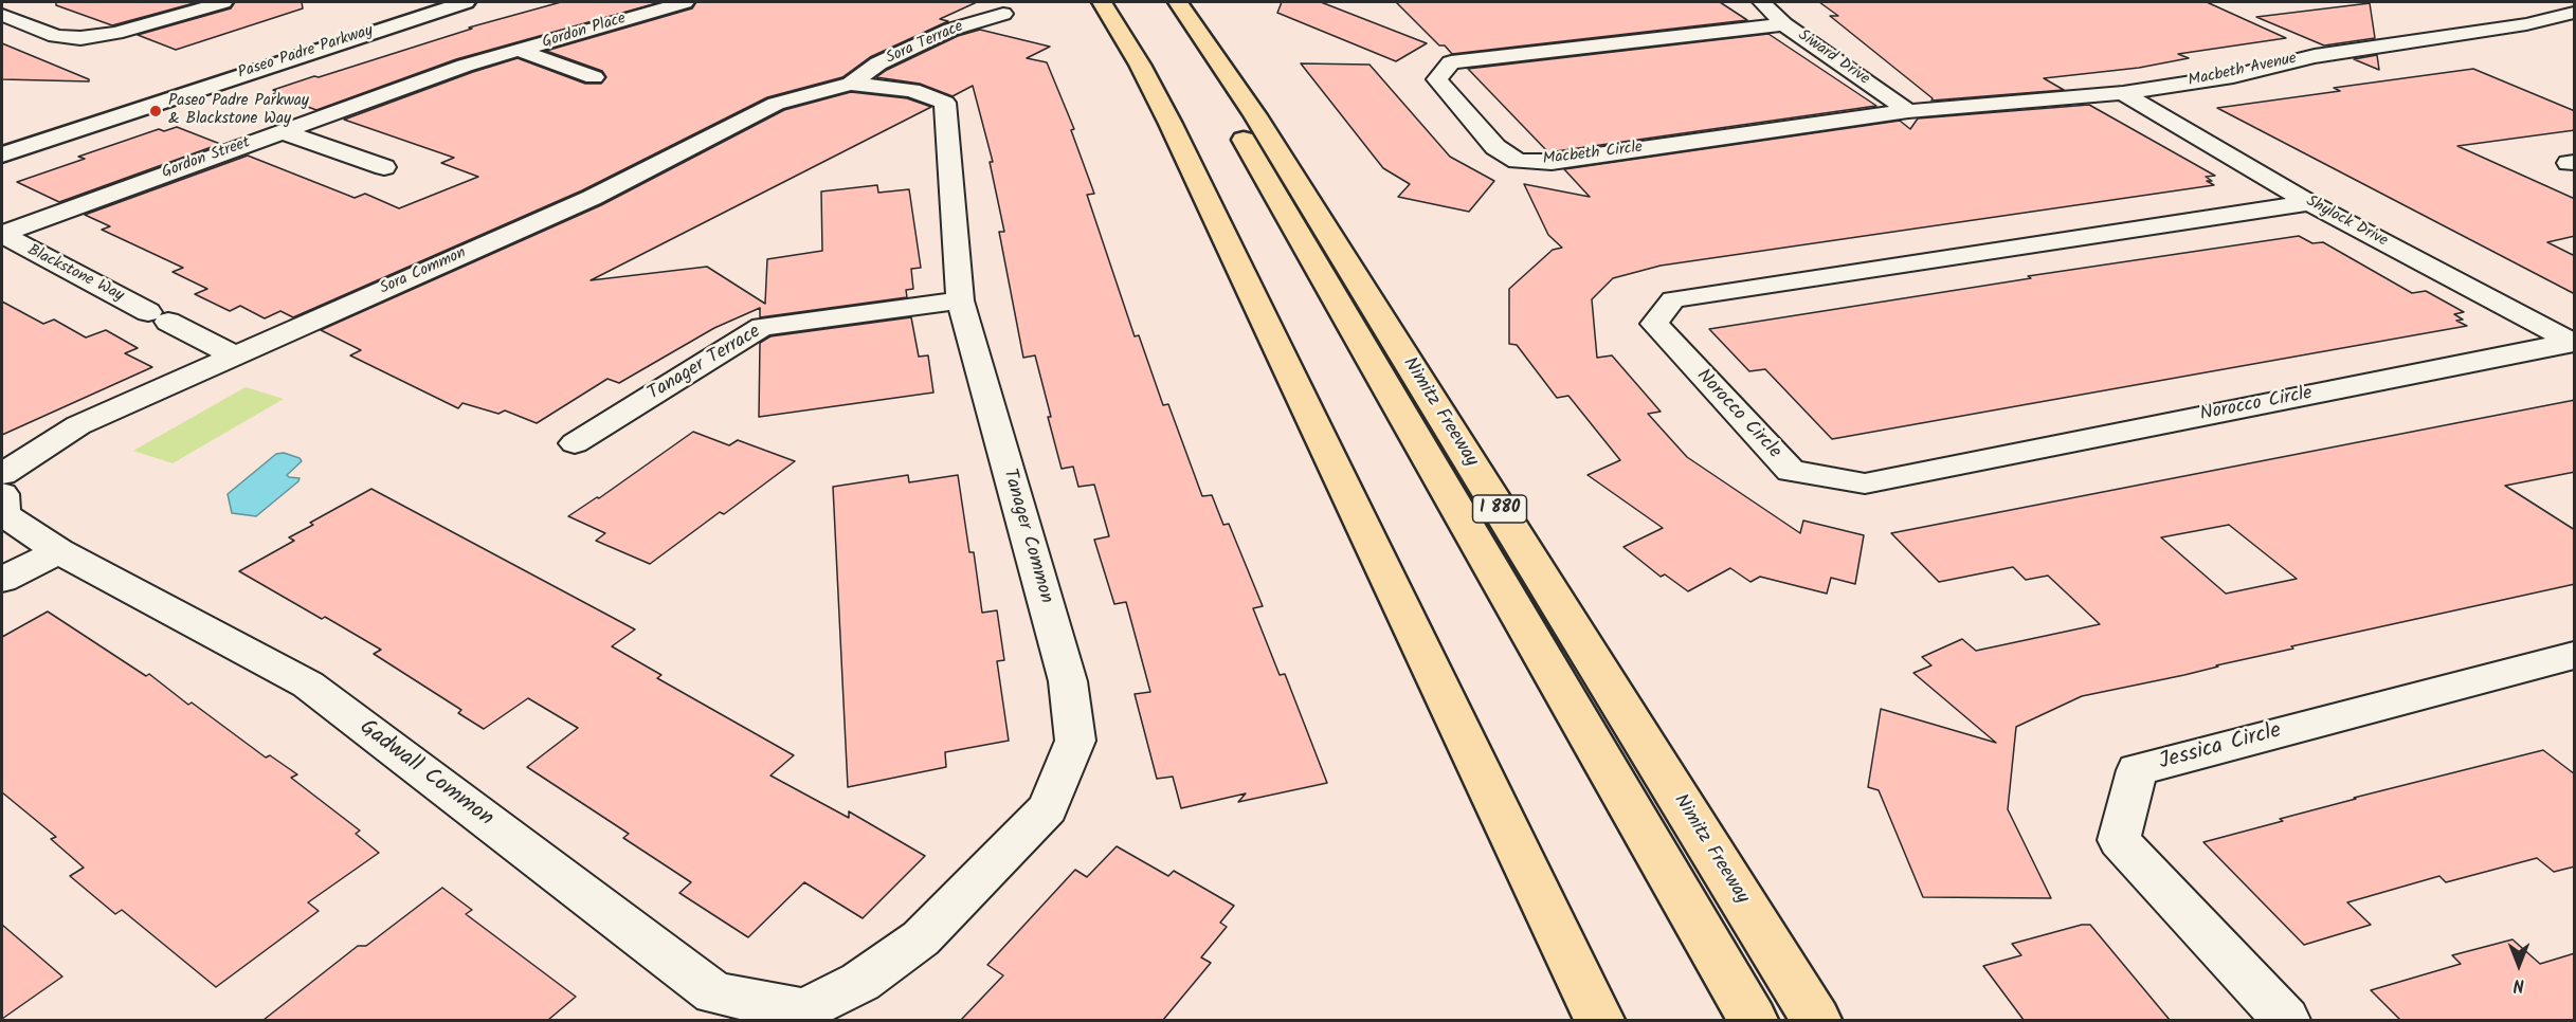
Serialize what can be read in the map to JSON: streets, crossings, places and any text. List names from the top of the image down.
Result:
{
  "streets": {
    "highway": ["Nimitz Freeway", "I 880"],
    "main road": ["Paseo Padre Parkway"],
    "street": [
      "Gordon Place",
      "Sora Terrace",
      "Siward Drive",
      "Macbeth Avenue",
      "Macbeth Circle",
      "Gordon Street",
      "Shylock Drive",
      "Sora Common",
      "Blackstone Way",
      "Tanager Terrace",
      "Norocco Circle",
      "Tanager Common",
      "Jessica Circle",
      "Gadwall Common"
    ]
  },
  "crossings": [
    ["Gordon Place", "Gordon Street"],
    ["Sora Terrace", "Sora Common"],
    ["Sora Terrace", "Tanager Common"],
    ["Siward Drive", "Macbeth Avenue"],
    ["Siward Drive", "Macbeth Circle"],
    ["Macbeth Avenue", "Macbeth Circle"],
    ["Macbeth Avenue", "Shylock Drive"],
    ["Gordon Street", "Blackstone Way"],
    ["Shylock Drive", "Norocco Circle"],
    ["Sora Common", "Blackstone Way"],
    ["Sora Common", "Tanager Common"],
    ["Tanager Terrace", "Tanager Common"],
    ["Tanager Common", "Gadwall Common"]
  ],
  "places": ["Paseo Padre Parkway & Blackstone Way"],
  "north": "bottom"
}
